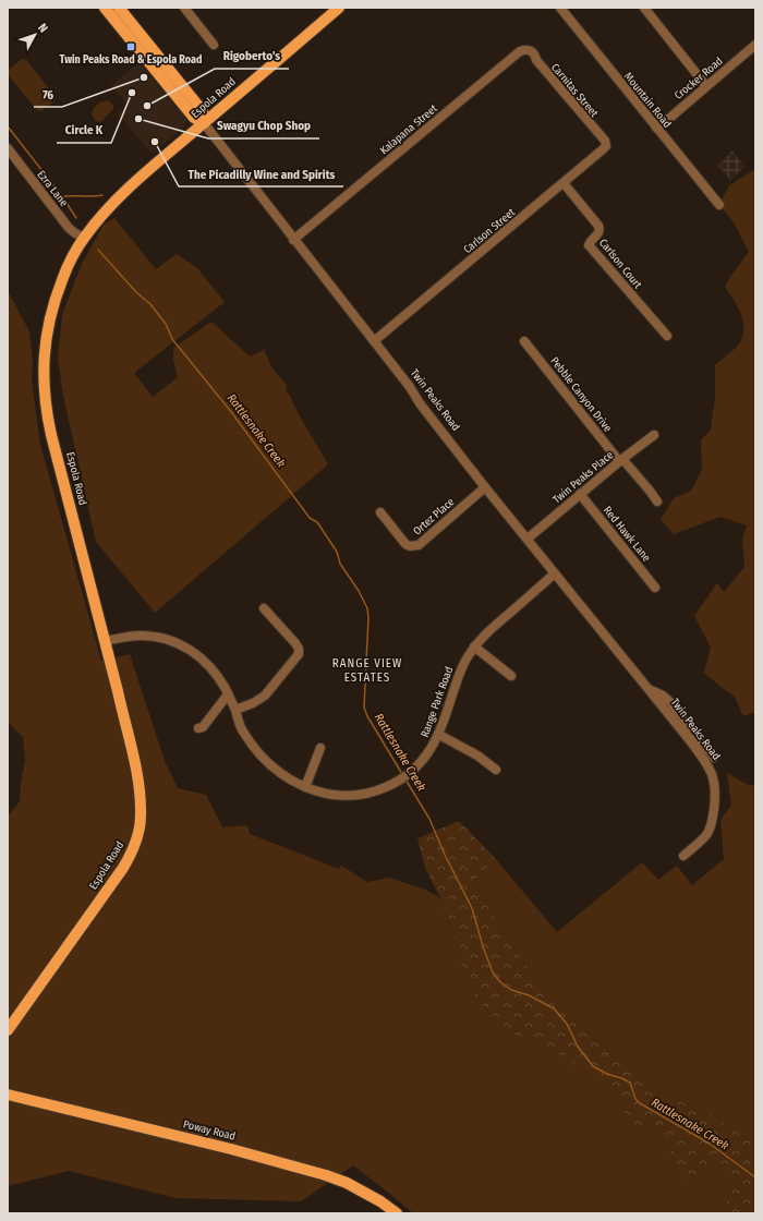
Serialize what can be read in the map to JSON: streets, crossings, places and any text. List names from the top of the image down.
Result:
{
  "streets": {
    "main road": ["Espola Road", "Twin Peaks Road", "Poway Road"],
    "street": [
      "Crocker Road",
      "Carnitas Street",
      "Mountain Road",
      "Kalapana Street",
      "Ezra Lane",
      "Carlson Street",
      "Carlson Court",
      "Pebble Canyon Drive",
      "Twin Peaks Place",
      "Ortez Place",
      "Red Hawk Lane",
      "Range Park Road"
    ]
  },
  "crossings": [
    ["Crocker Road", "Mountain Road"],
    ["Carnitas Street", "Kalapana Street"],
    ["Carnitas Street", "Carlson Street"],
    ["Espola Road", "Ezra Lane"],
    ["Espola Road", "Twin Peaks Road"],
    ["Espola Road", "Range Park Road"],
    ["Kalapana Street", "Twin Peaks Road"],
    ["Carlson Street", "Carlson Court"],
    ["Carlson Street", "Twin Peaks Road"],
    ["Pebble Canyon Drive", "Twin Peaks Place"],
    ["Twin Peaks Road", "Twin Peaks Place"],
    ["Twin Peaks Road", "Ortez Place"],
    ["Twin Peaks Road", "Range Park Road"],
    ["Twin Peaks Place", "Red Hawk Lane"]
  ],
  "districts": ["RANGE VIEW ESTATES"],
  "water": ["Rattlesnake Creek"],
  "places": {
    "transit": ["Twin Peaks Road & Espola Road"],
    "other": [
      "76",
      "Circle K",
      "Rigoberto's",
      "Swagyu Chop Shop",
      "The Picadilly Wine and Spirits"
    ]
  },
  "north": "top right"
}
